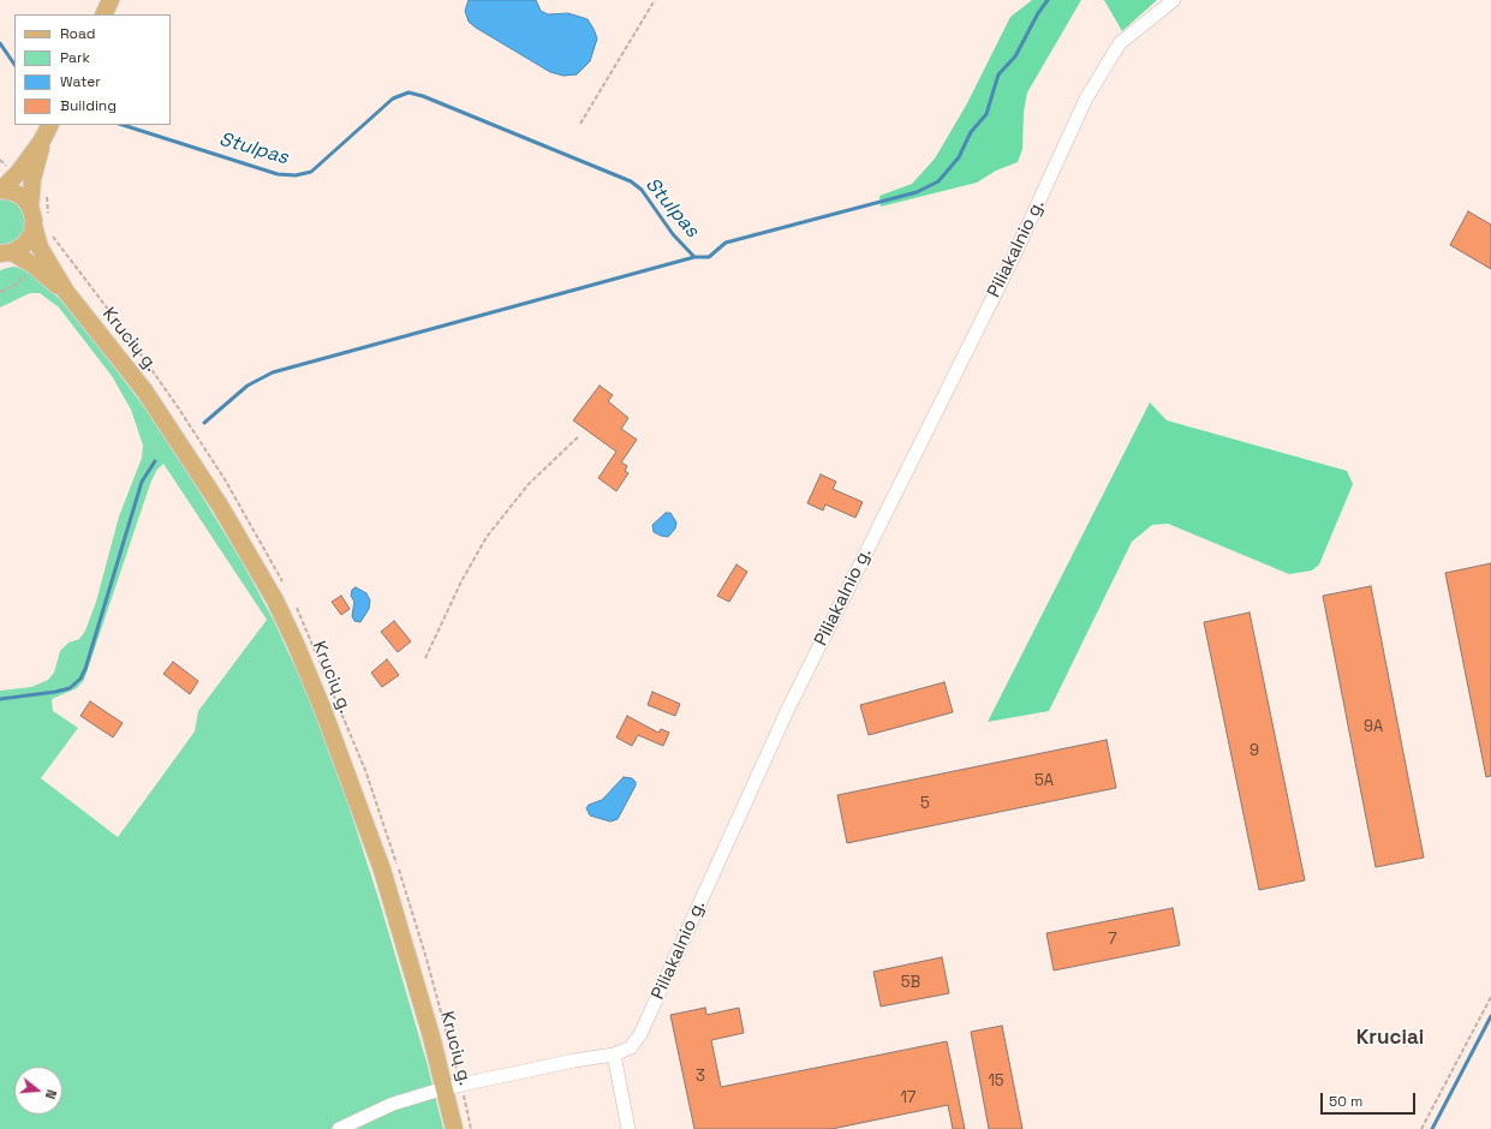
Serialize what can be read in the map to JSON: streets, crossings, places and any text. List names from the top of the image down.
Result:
{
  "streets": {
    "main road": ["Krucių g."],
    "street": ["Piliakalnio g."]
  },
  "crossings": [
    ["Piliakalnio g.", "Krucių g."]
  ],
  "districts": ["Kruciai"],
  "water": ["Stulpas"],
  "house_numbers": [
    "9A",
    "9",
    "5A",
    "5",
    "7",
    "5B",
    "3",
    "15",
    "17"
  ],
  "legend": [
    "Road",
    "Park",
    "Water",
    "Building"
  ],
  "scale_bar": "50 m",
  "north": "right"
}
